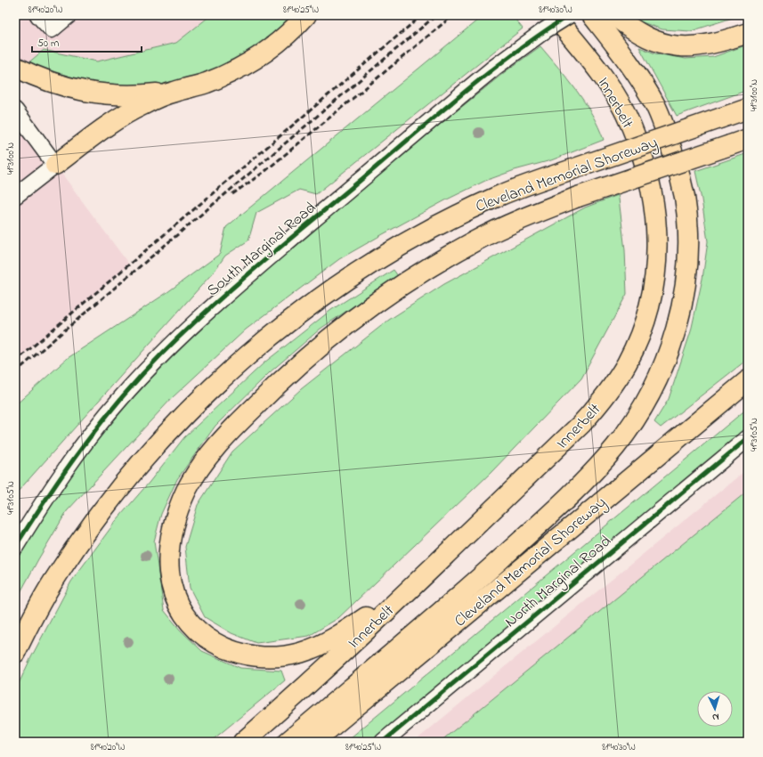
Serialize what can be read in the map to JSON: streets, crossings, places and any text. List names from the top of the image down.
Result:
{
  "streets": {
    "highway": ["Innerbelt", "Cleveland Memorial Shoreway"],
    "street": ["South Marginal Road", "North Marginal Road"]
  },
  "scale_bar": "50 m",
  "north": "bottom",
  "coordinates": [
    "81°40'20\"W",
    "81°40'25\"W",
    "81°40'30\"W",
    "41°31'00\"N",
    "41°31'05\"N"
  ]
}
